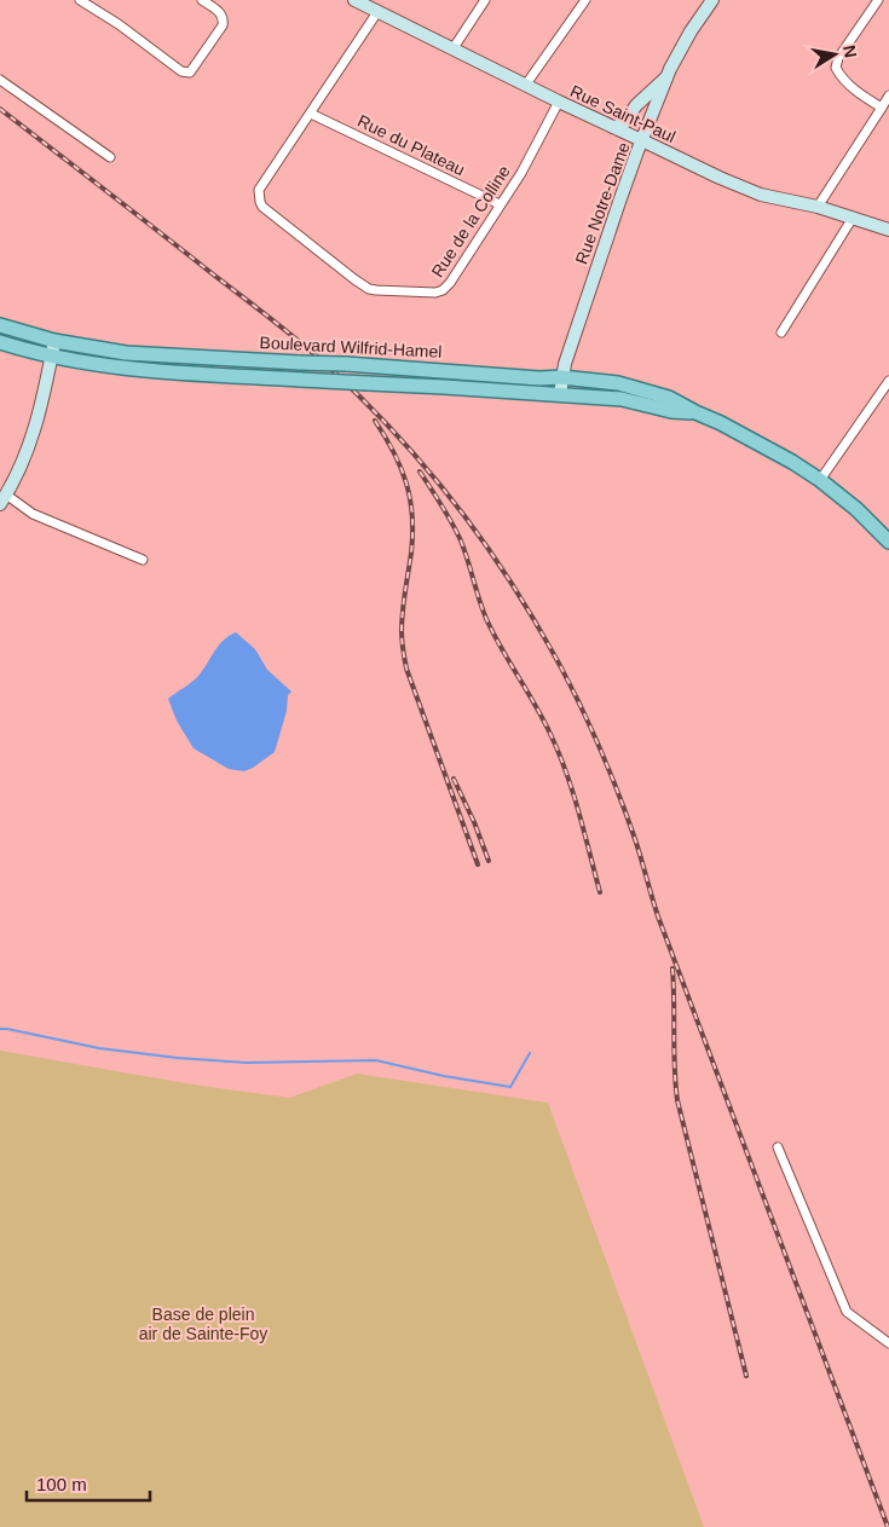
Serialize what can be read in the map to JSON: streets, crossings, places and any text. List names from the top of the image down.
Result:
{
  "streets": {
    "main road": ["Boulevard Wilfrid-Hamel"],
    "street": [
      "Rue Saint-Paul",
      "Rue du Plateau",
      "Rue Notre-Dame",
      "Rue de la Colline"
    ]
  },
  "crossings": [
    ["Rue Saint-Paul", "Rue Notre-Dame"],
    ["Rue Saint-Paul", "Rue de la Colline"],
    ["Rue du Plateau", "Rue de la Colline"],
    ["Rue Notre-Dame", "Boulevard Wilfrid-Hamel"]
  ],
  "parks": ["Base de plein air de Sainte-Foy"],
  "scale_bar": "100 m",
  "north": "right"
}
